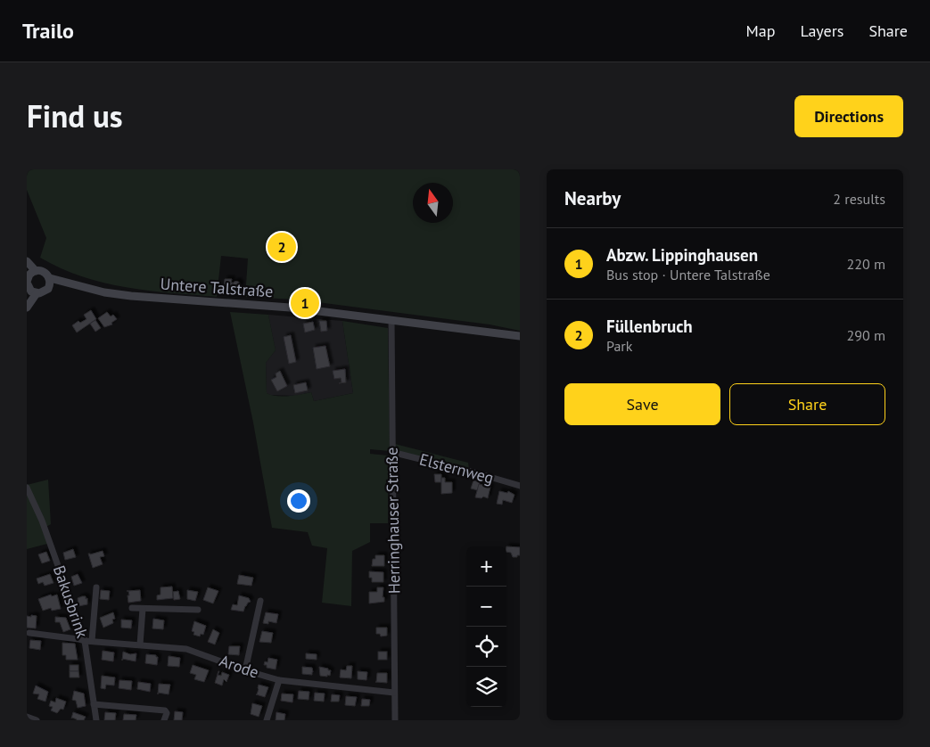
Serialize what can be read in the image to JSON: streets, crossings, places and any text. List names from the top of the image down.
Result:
{
  "streets": {
    "street": [
      "Untere Talstraße",
      "Elsternweg",
      "Herringhauser Straße",
      "Bakusbrink",
      "Arode"
    ]
  },
  "crossings": [
    ["Untere Talstraße", "Herringhauser Straße"],
    ["Elsternweg", "Herringhauser Straße"],
    ["Herringhauser Straße", "Arode"],
    ["Bakusbrink", "Arode"]
  ],
  "north": "top",
  "page": {
    "header": "Trailo",
    "nav": ["Map", "Layers", "Share"],
    "title": "Find us",
    "buttons": [
      "Directions",
      ["Save", "Share"]
    ],
    "heading": ["Nearby", "2 results"],
    "list": [
      {
        "mark": "1",
        "name": "Abzw. Lippinghausen",
        "note": "Bus stop · Untere Talstraße",
        "value": "220 m"
      },
      {
        "mark": "2",
        "name": "Füllenbruch",
        "note": "Park",
        "value": "290 m"
      }
    ],
    "pins": ["2", "1"],
    "map_buttons": ["+", "−"]
  }
}
